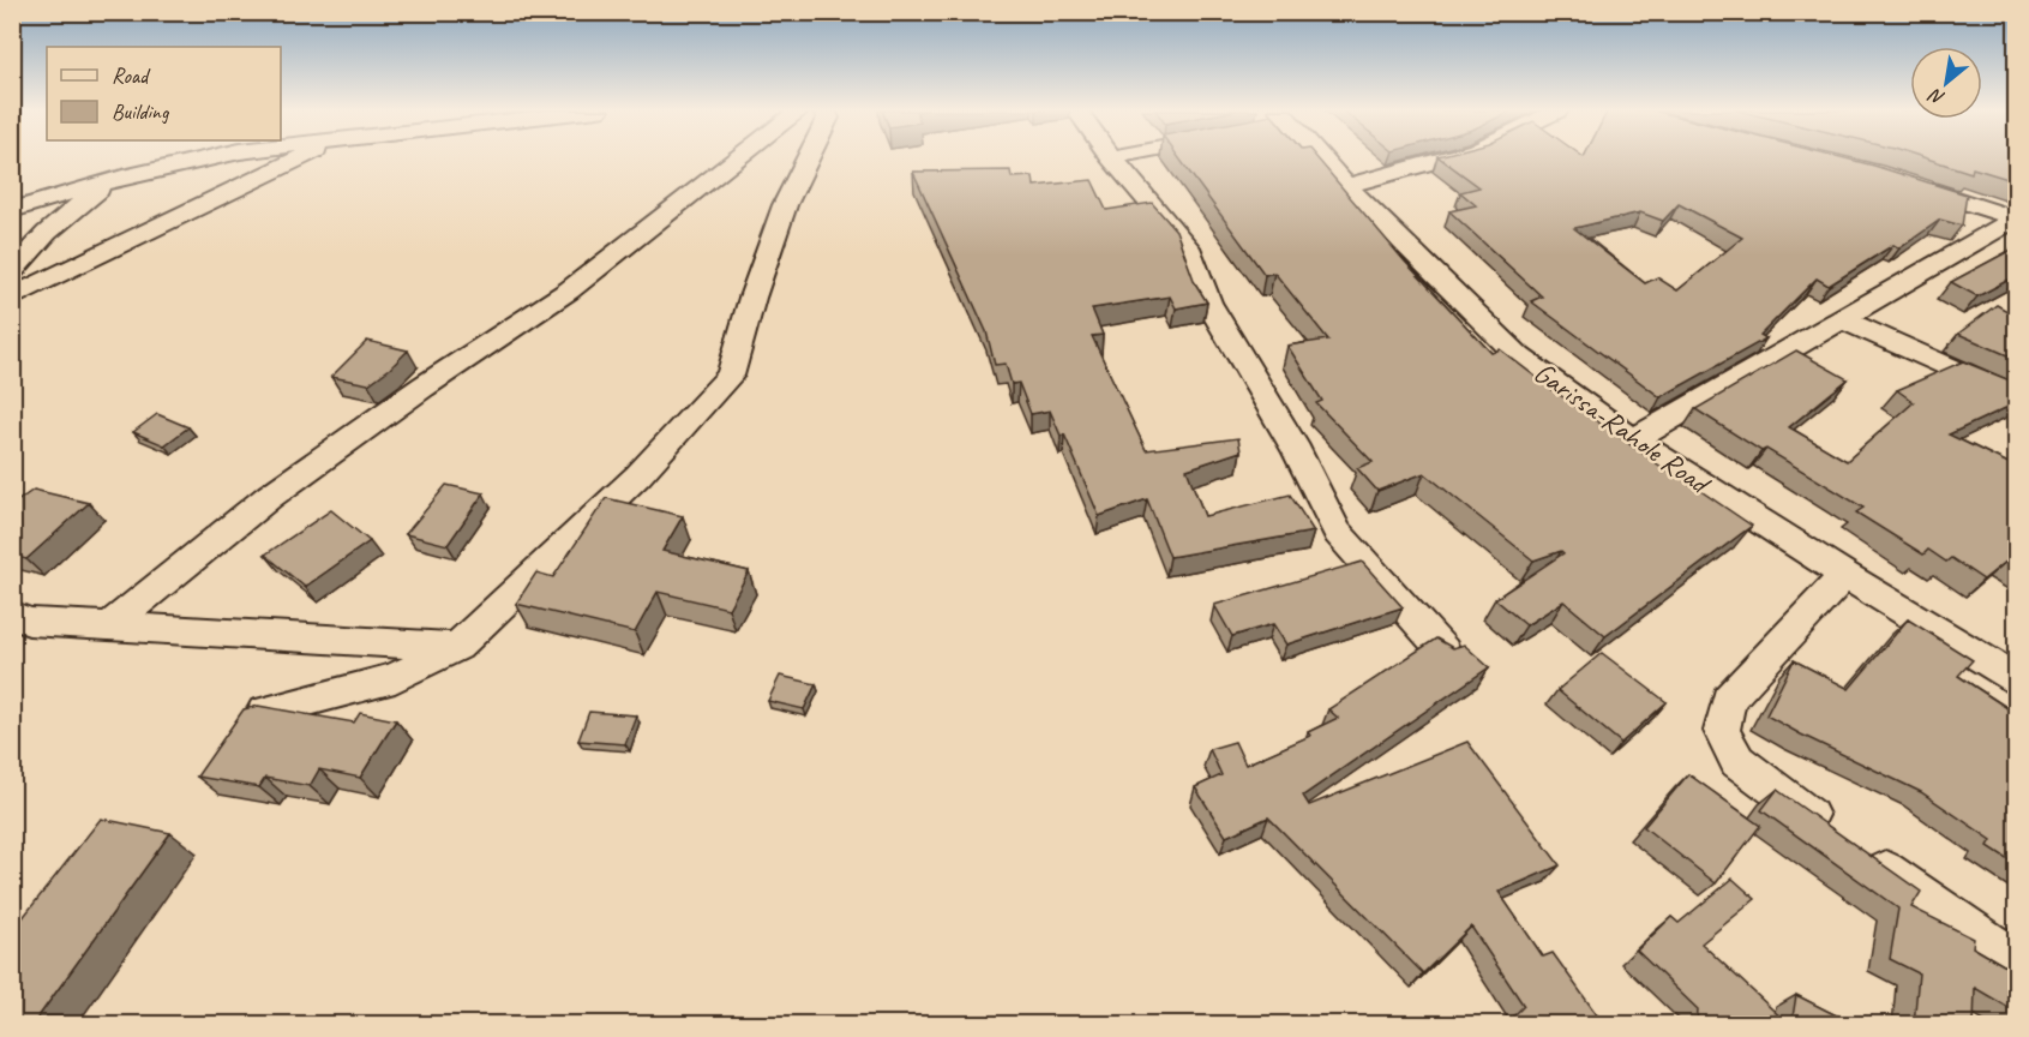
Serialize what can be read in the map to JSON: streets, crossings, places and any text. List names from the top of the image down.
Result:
{
  "streets": {
    "street": ["Garissa-Rahole Road"]
  },
  "legend": ["Road", "Building"],
  "north": "bottom left"
}
